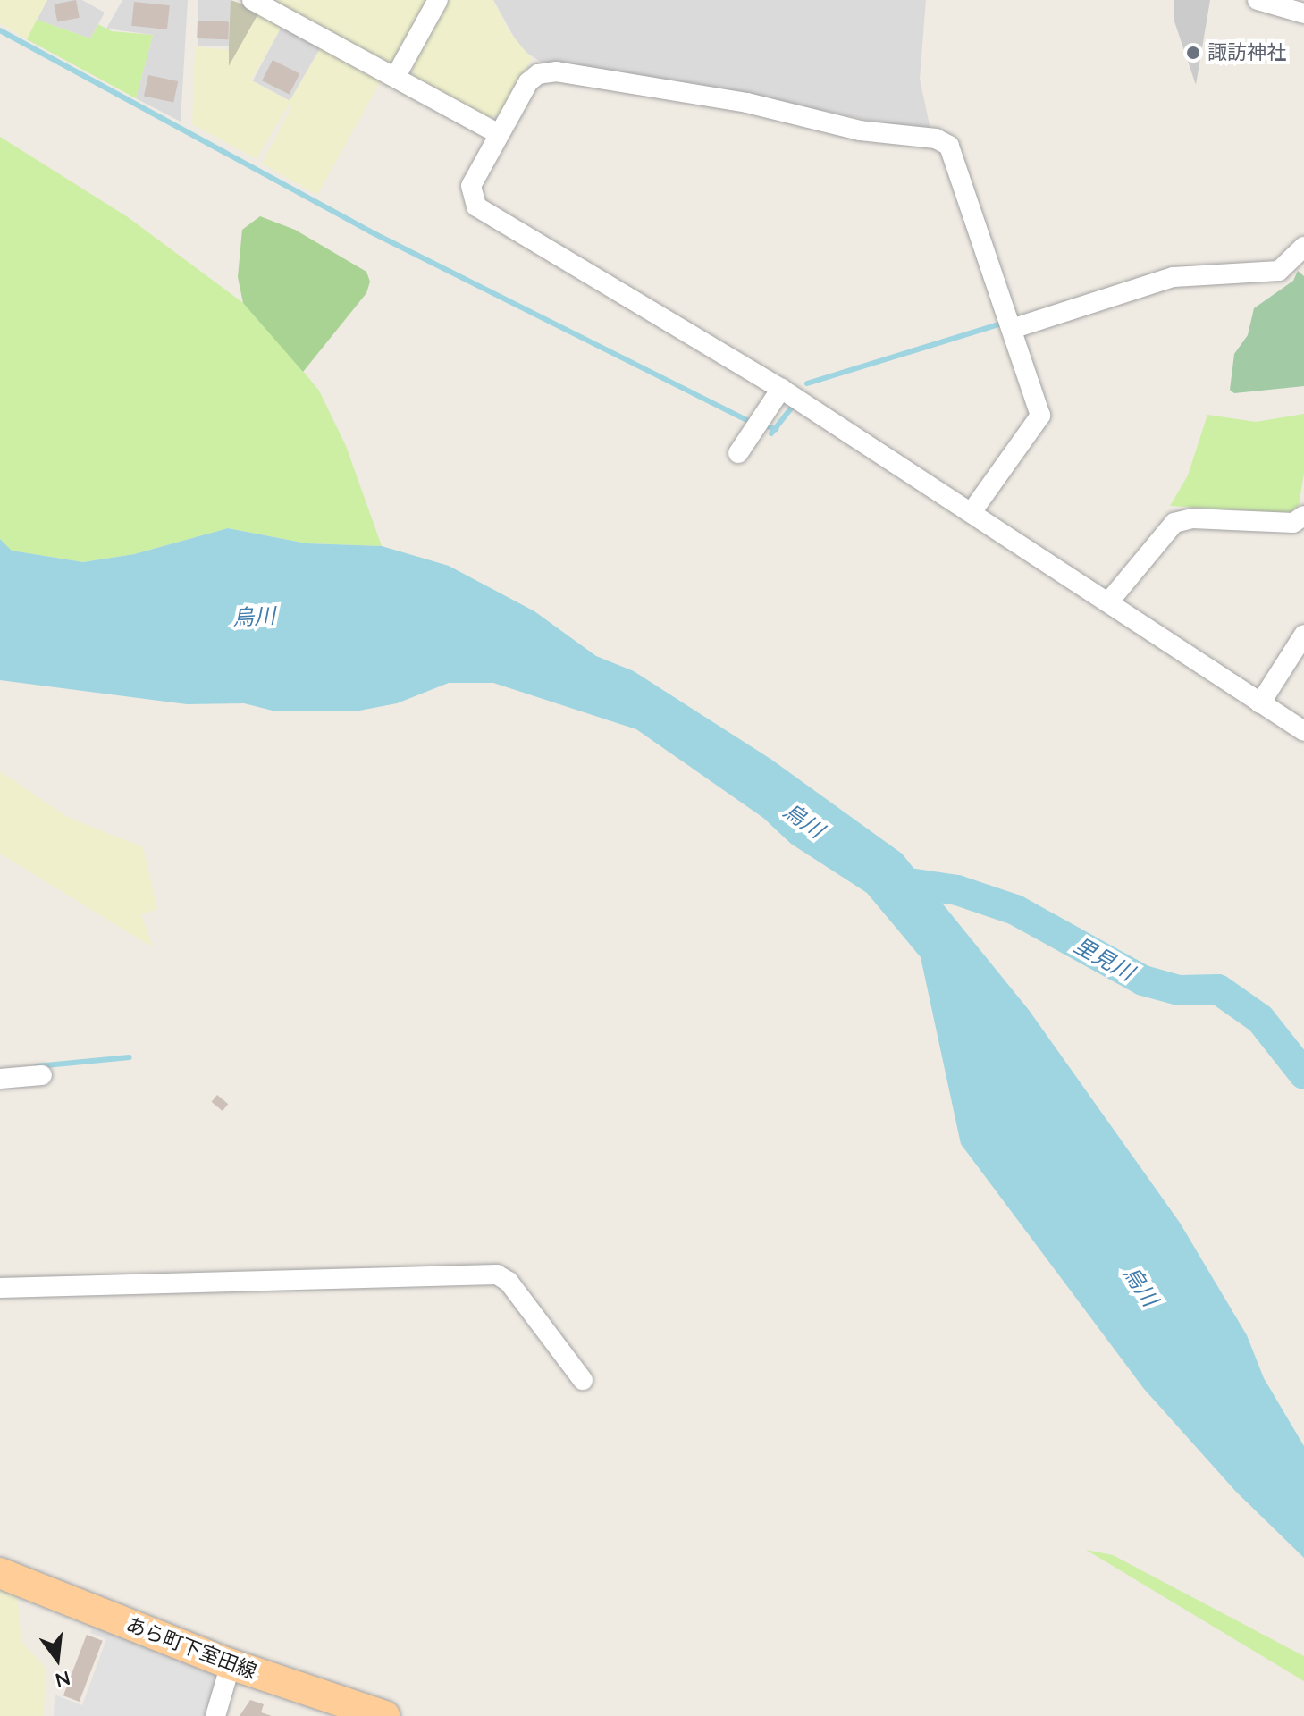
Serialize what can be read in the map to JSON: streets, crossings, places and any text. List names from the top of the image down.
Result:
{
  "streets": {
    "main road": ["あら町下室田線"]
  },
  "water": ["烏川", "里見川"],
  "places": ["諏訪神社"],
  "north": "bottom"
}
